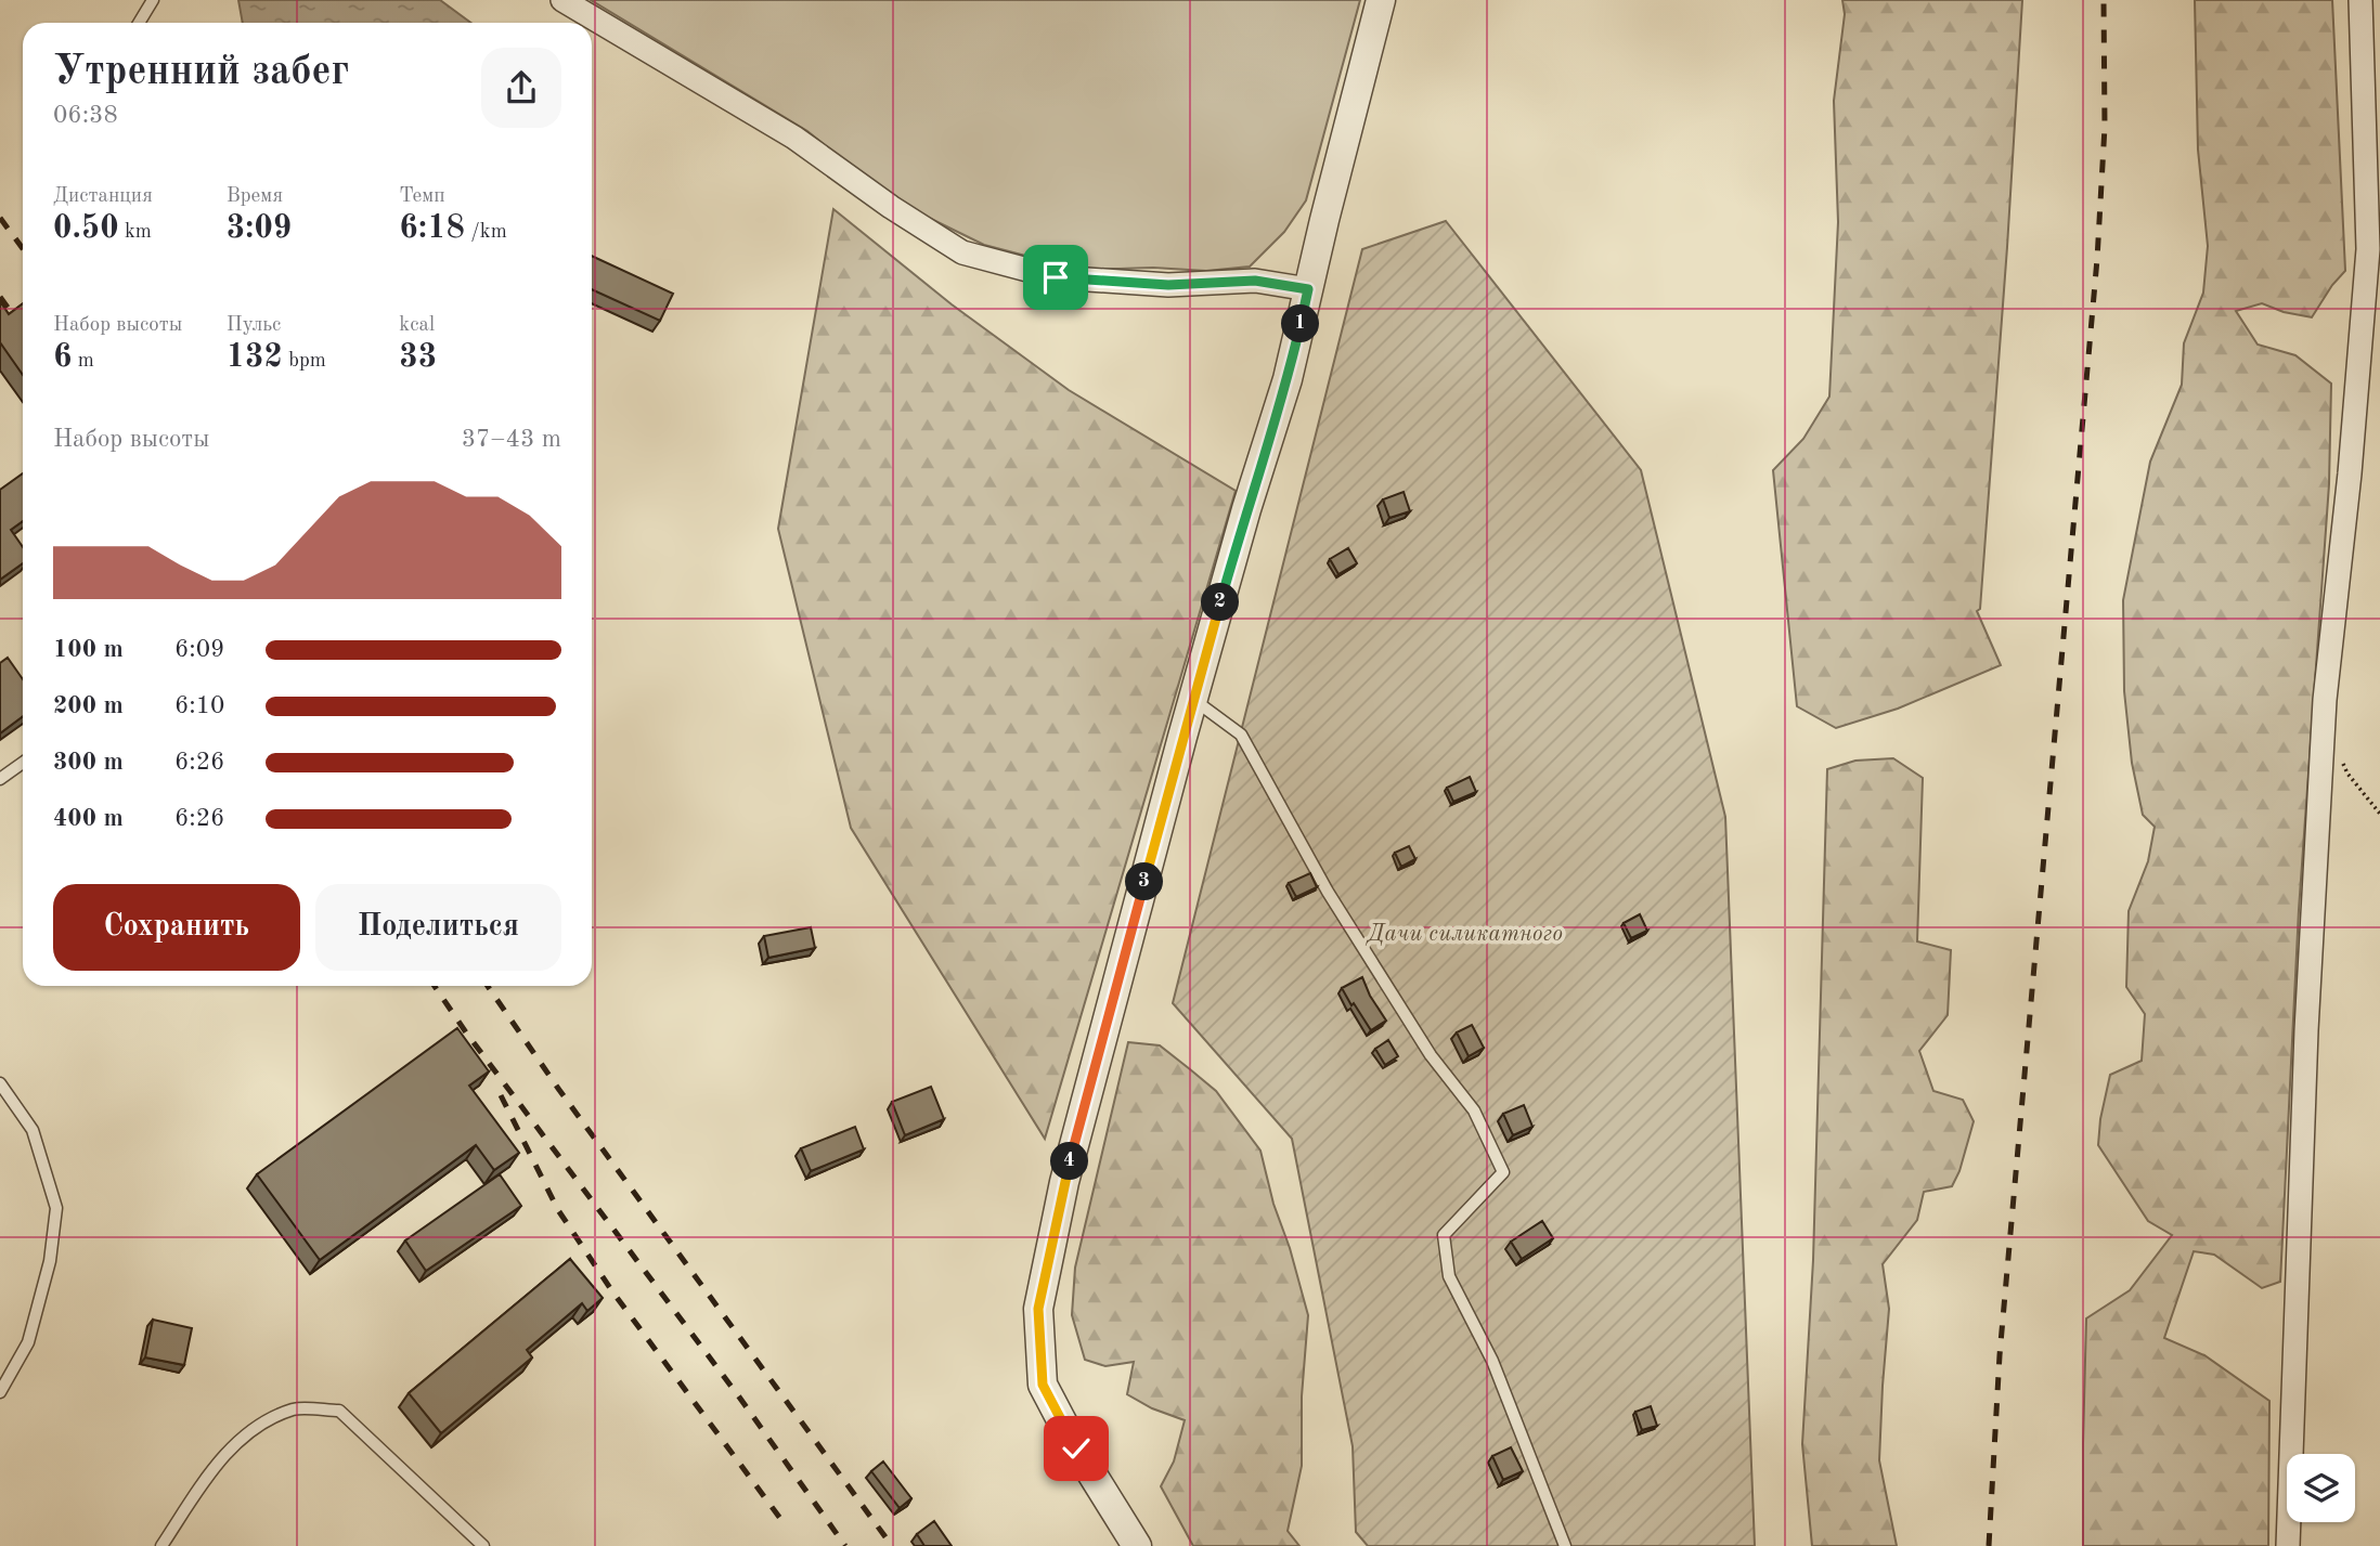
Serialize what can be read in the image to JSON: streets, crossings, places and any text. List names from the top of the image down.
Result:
{
  "parks": ["Дачи силикатного"],
  "page": {
    "heading": ["Утренний забег", "06:38"],
    "stats": [
      ["Дистанция", "0.50 km"],
      ["Время", "3:09"],
      ["Темп", "6:18 /km"],
      ["Набор высоты", "6 m"],
      ["Пульс", "132 bpm"],
      ["kcal", "33"]
    ],
    "pins": [
      "1",
      "2",
      "3",
      "4"
    ],
    "chart": ["Набор высоты", "37–43 m"],
    "list": [
      {
        "name": "100 m",
        "note": "6:09"
      },
      {
        "name": "200 m",
        "note": "6:10"
      },
      {
        "name": "300 m",
        "note": "6:26"
      },
      {
        "name": "400 m",
        "note": "6:26"
      }
    ],
    "buttons": ["Сохранить", "Поделиться"]
  }
}
